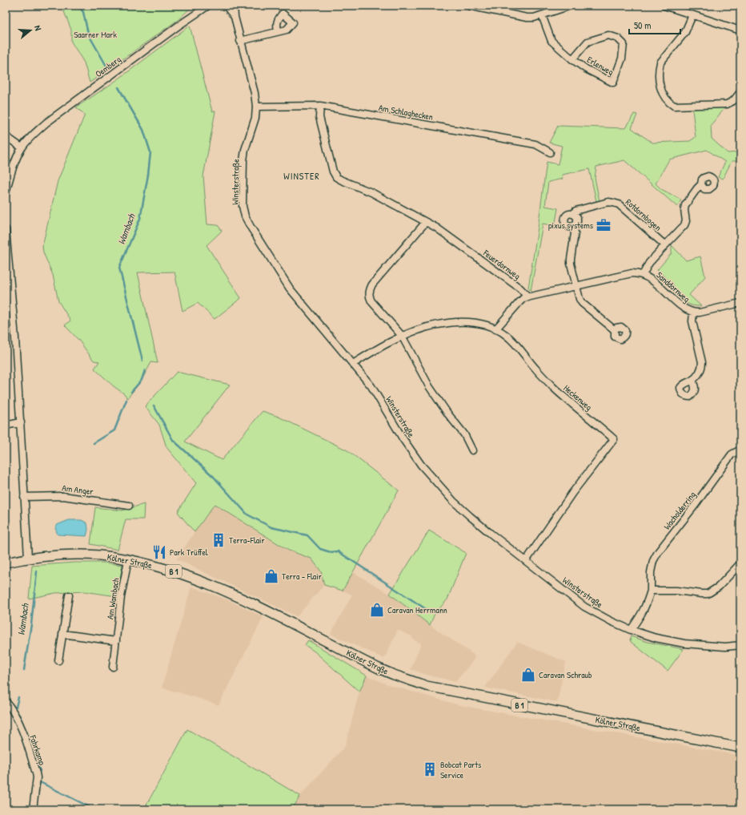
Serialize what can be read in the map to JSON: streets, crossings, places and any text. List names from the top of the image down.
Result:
{
  "streets": {
    "main road": ["Kölner Straße", "B 1"],
    "street": [
      "Erlenweg",
      "Oemberg",
      "Am Schlaghecken",
      "Winsterstraße",
      "Rotdornbogen",
      "Feuerdornweg",
      "Sanddornweg",
      "Heckenweg",
      "Am Anger",
      "Wacholderring",
      "Am Wambach",
      "Fahrkamp"
    ]
  },
  "crossings": [
    ["Am Schlaghecken", "Winsterstraße"],
    ["Am Schlaghecken", "Feuerdornweg"],
    ["Winsterstraße", "Heckenweg"],
    ["Winsterstraße", "Wacholderring"],
    ["Feuerdornweg", "Sanddornweg"],
    ["Kölner Straße", "Am Wambach"]
  ],
  "districts": ["WINSTER"],
  "water": ["Wambach"],
  "parks": ["Saarner Mark"],
  "places": {
    "office": ["pixus.systems"],
    "building": ["Terra-Flair", "Bobcat Parts Service"],
    "restaurant": ["Park Trüffel"],
    "shop": ["Terra - Flair", "Caravan Herrmann", "Caravan Schraub"]
  },
  "scale_bar": "50 m",
  "north": "right"
}
